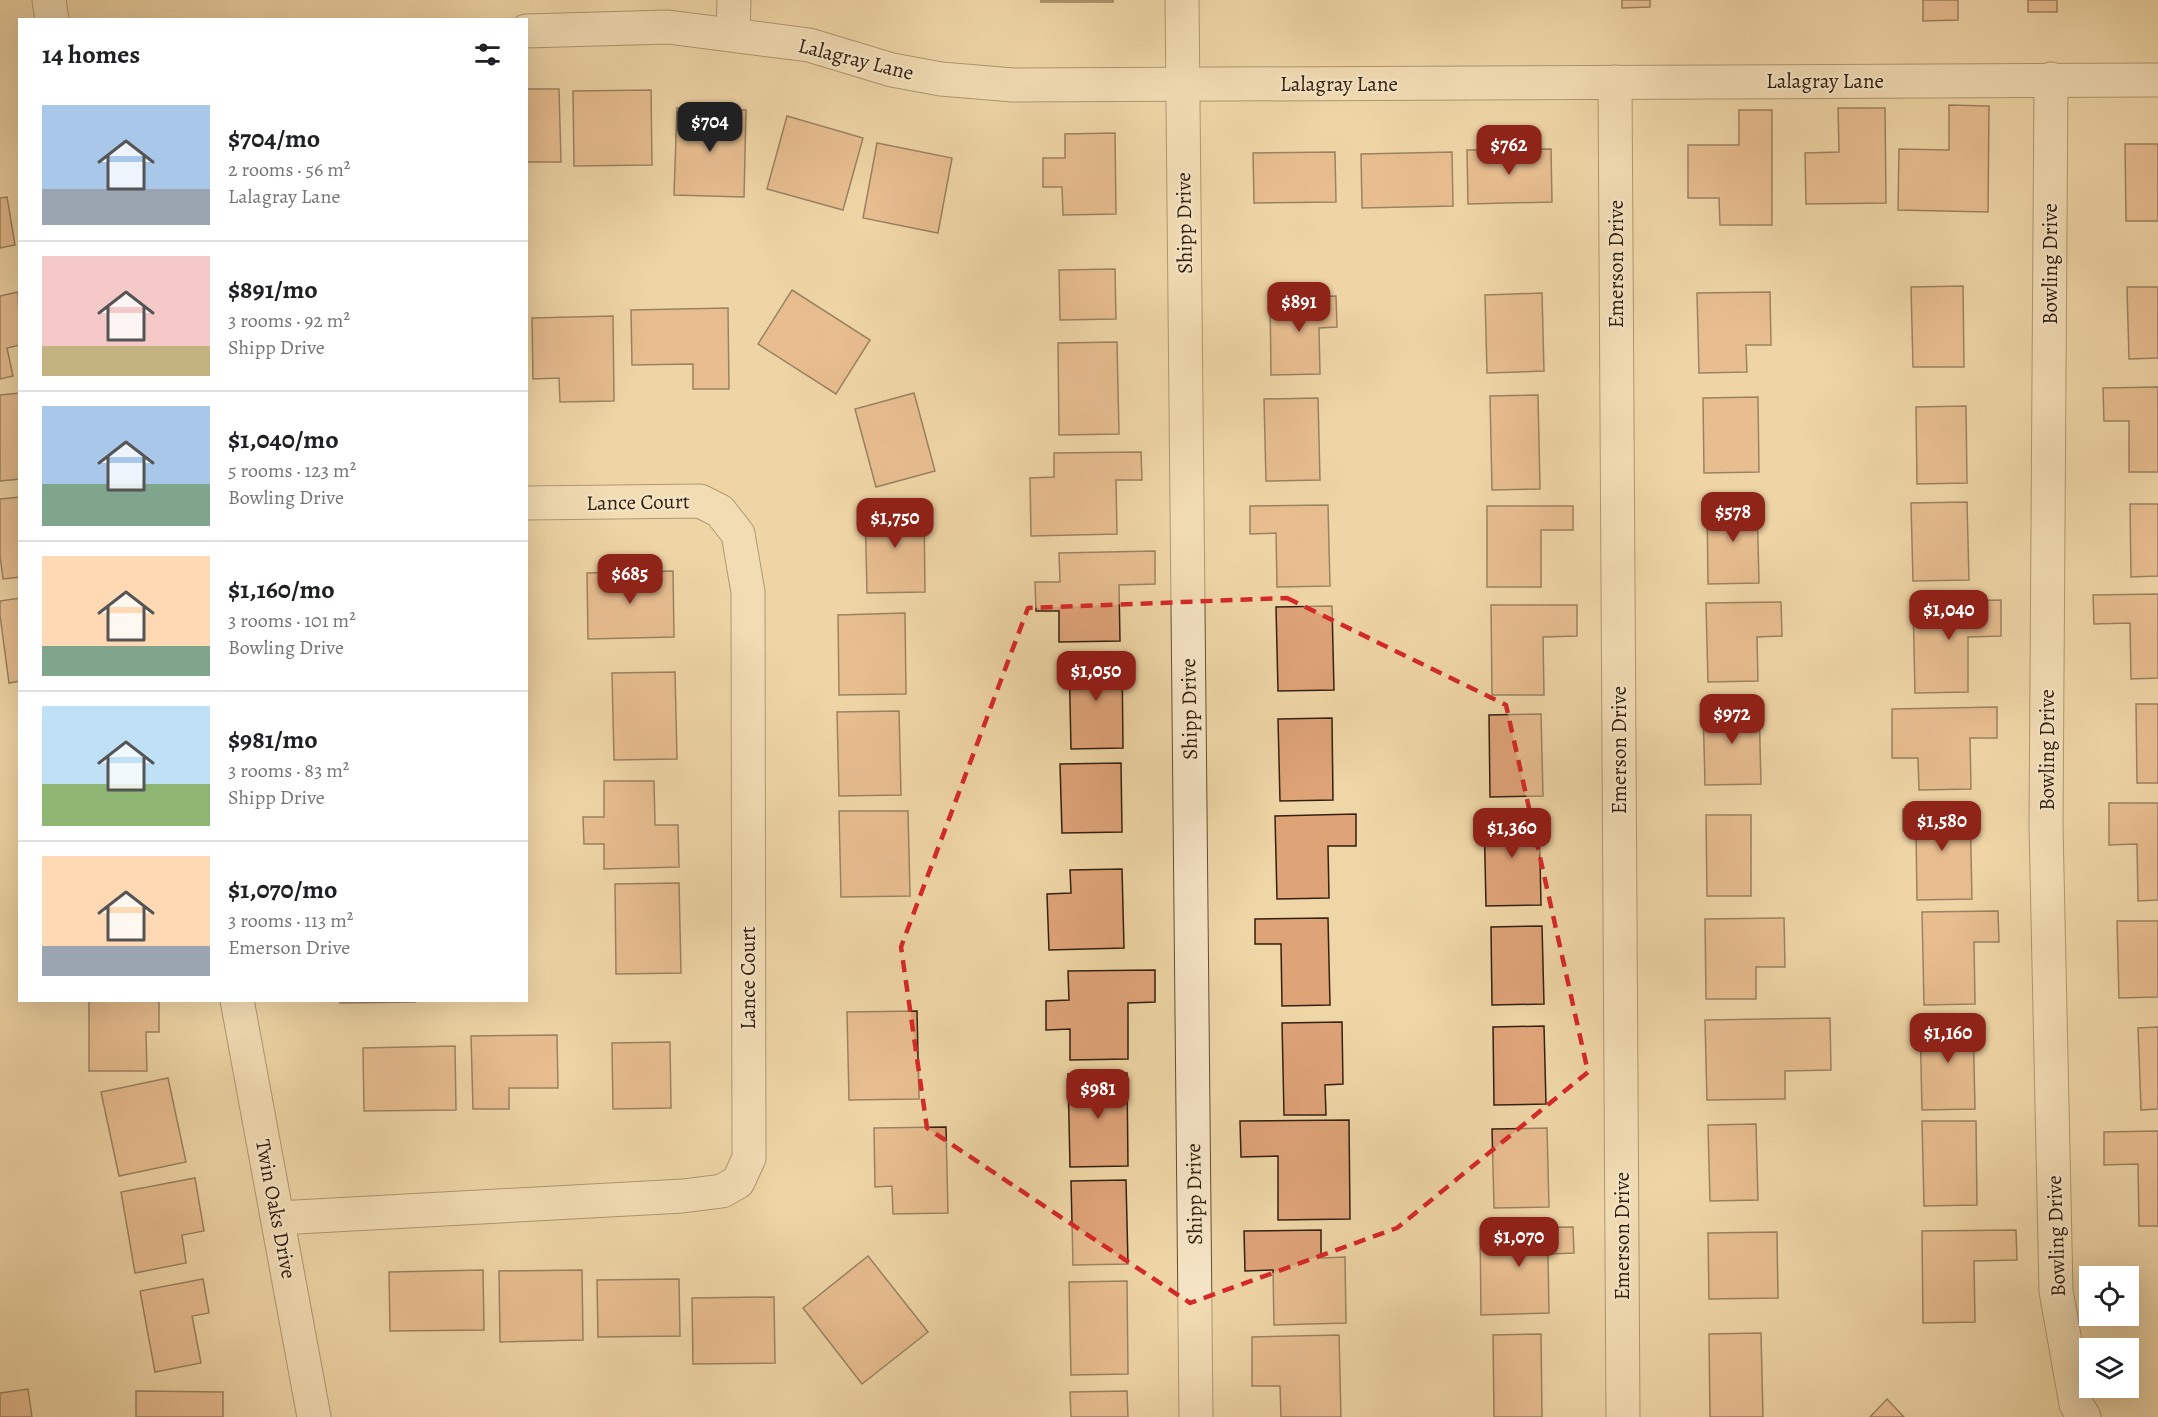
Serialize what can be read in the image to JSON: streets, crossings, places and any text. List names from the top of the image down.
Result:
{
  "streets": {
    "street": [
      "Lalagray Lane",
      "Shipp Drive",
      "Emerson Drive",
      "Bowling Drive",
      "Lance Court",
      "Twin Oaks Drive"
    ]
  },
  "crossings": [
    ["Lalagray Lane", "Shipp Drive"],
    ["Lalagray Lane", "Emerson Drive"],
    ["Lalagray Lane", "Bowling Drive"],
    ["Lance Court", "Twin Oaks Drive"]
  ],
  "page": {
    "heading": "14 homes",
    "list": [
      {
        "name": "$704/mo",
        "note": "2 rooms · 56 m² · Lalagray Lane"
      },
      {
        "name": "$891/mo",
        "note": "3 rooms · 92 m² · Shipp Drive"
      },
      {
        "name": "$1,040/mo",
        "note": "5 rooms · 123 m² · Bowling Drive"
      },
      {
        "name": "$1,160/mo",
        "note": "3 rooms · 101 m² · Bowling Drive"
      },
      {
        "name": "$981/mo",
        "note": "3 rooms · 83 m² · Shipp Drive"
      },
      {
        "name": "$1,070/mo",
        "note": "3 rooms · 113 m² · Emerson Drive"
      }
    ],
    "price": [
      "$704",
      "$762",
      "$891",
      "$578",
      "$1,750",
      "$685",
      "$1,040",
      "$1,050",
      "$972",
      "$1,580",
      "$1,360",
      "$1,160",
      "$981",
      "$1,070"
    ]
  }
}
